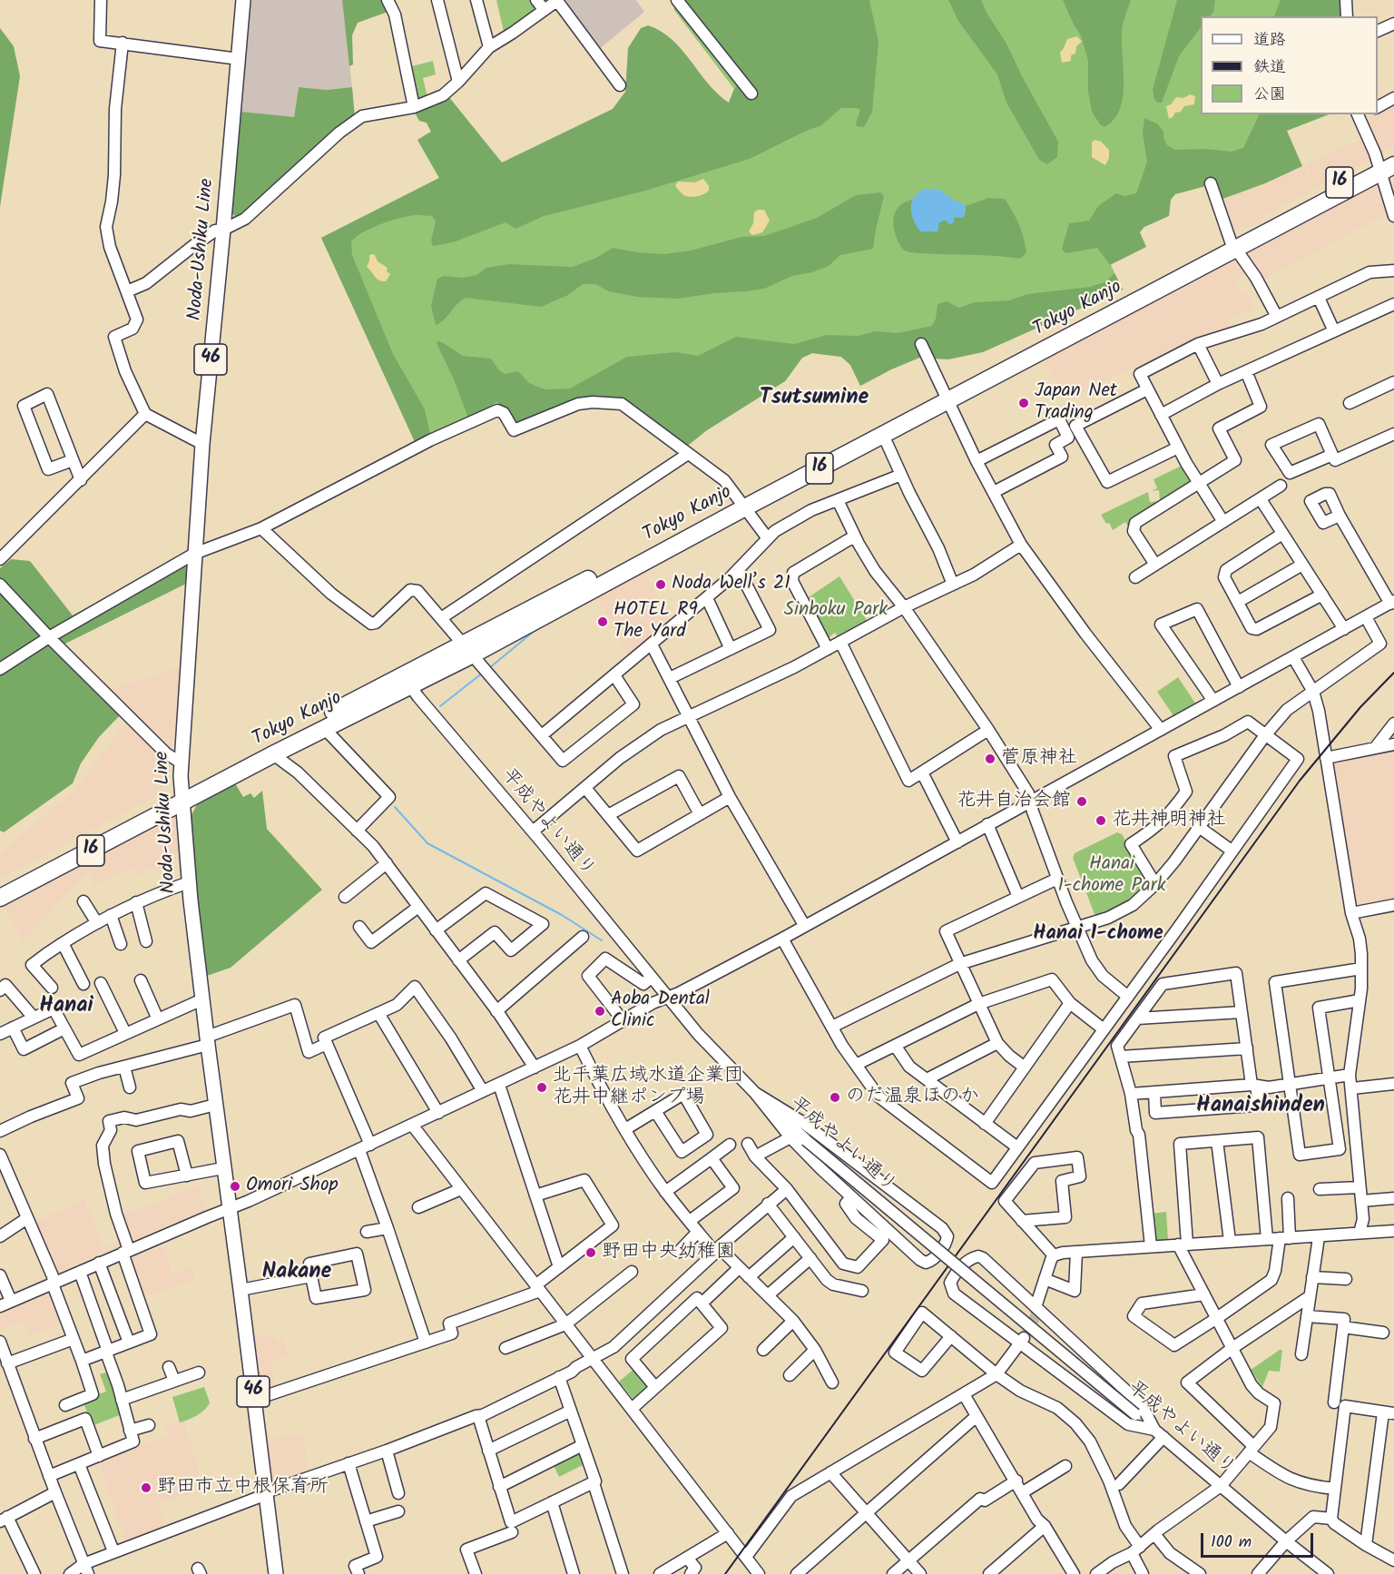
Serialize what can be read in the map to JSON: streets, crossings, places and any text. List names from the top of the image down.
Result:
{
  "streets": {
    "highway": ["16", "Tokyo Kanjo"],
    "main road": ["Noda-Ushiku Line", "46"],
    "street": ["平成やよい通り"]
  },
  "crossings": [
    ["Noda-Ushiku Line", "Tokyo Kanjo"],
    ["Tokyo Kanjo", "平成やよい通り"]
  ],
  "districts": [
    "Tsutsumine",
    "Hanai 1-chome",
    "Hanai",
    "Hanaishinden",
    "Nakane"
  ],
  "parks": ["Sinboku Park", "Hanai 1-chome Park"],
  "places": [
    "Japan Net Trading",
    "Noda Well’s 21",
    "HOTEL R9 The Yard",
    "菅原神社",
    "花井自治会館",
    "花井神明神社",
    "Aoba Dental Clinic",
    "北千葉広域水道企業団 花井中継ポンプ場",
    "のだ温泉ほのか",
    "Omori Shop",
    "野田中央幼稚園",
    "野田市立中根保育所"
  ],
  "legend": ["道路", "鉄道", "公園"],
  "scale_bar": "100 m"
}
